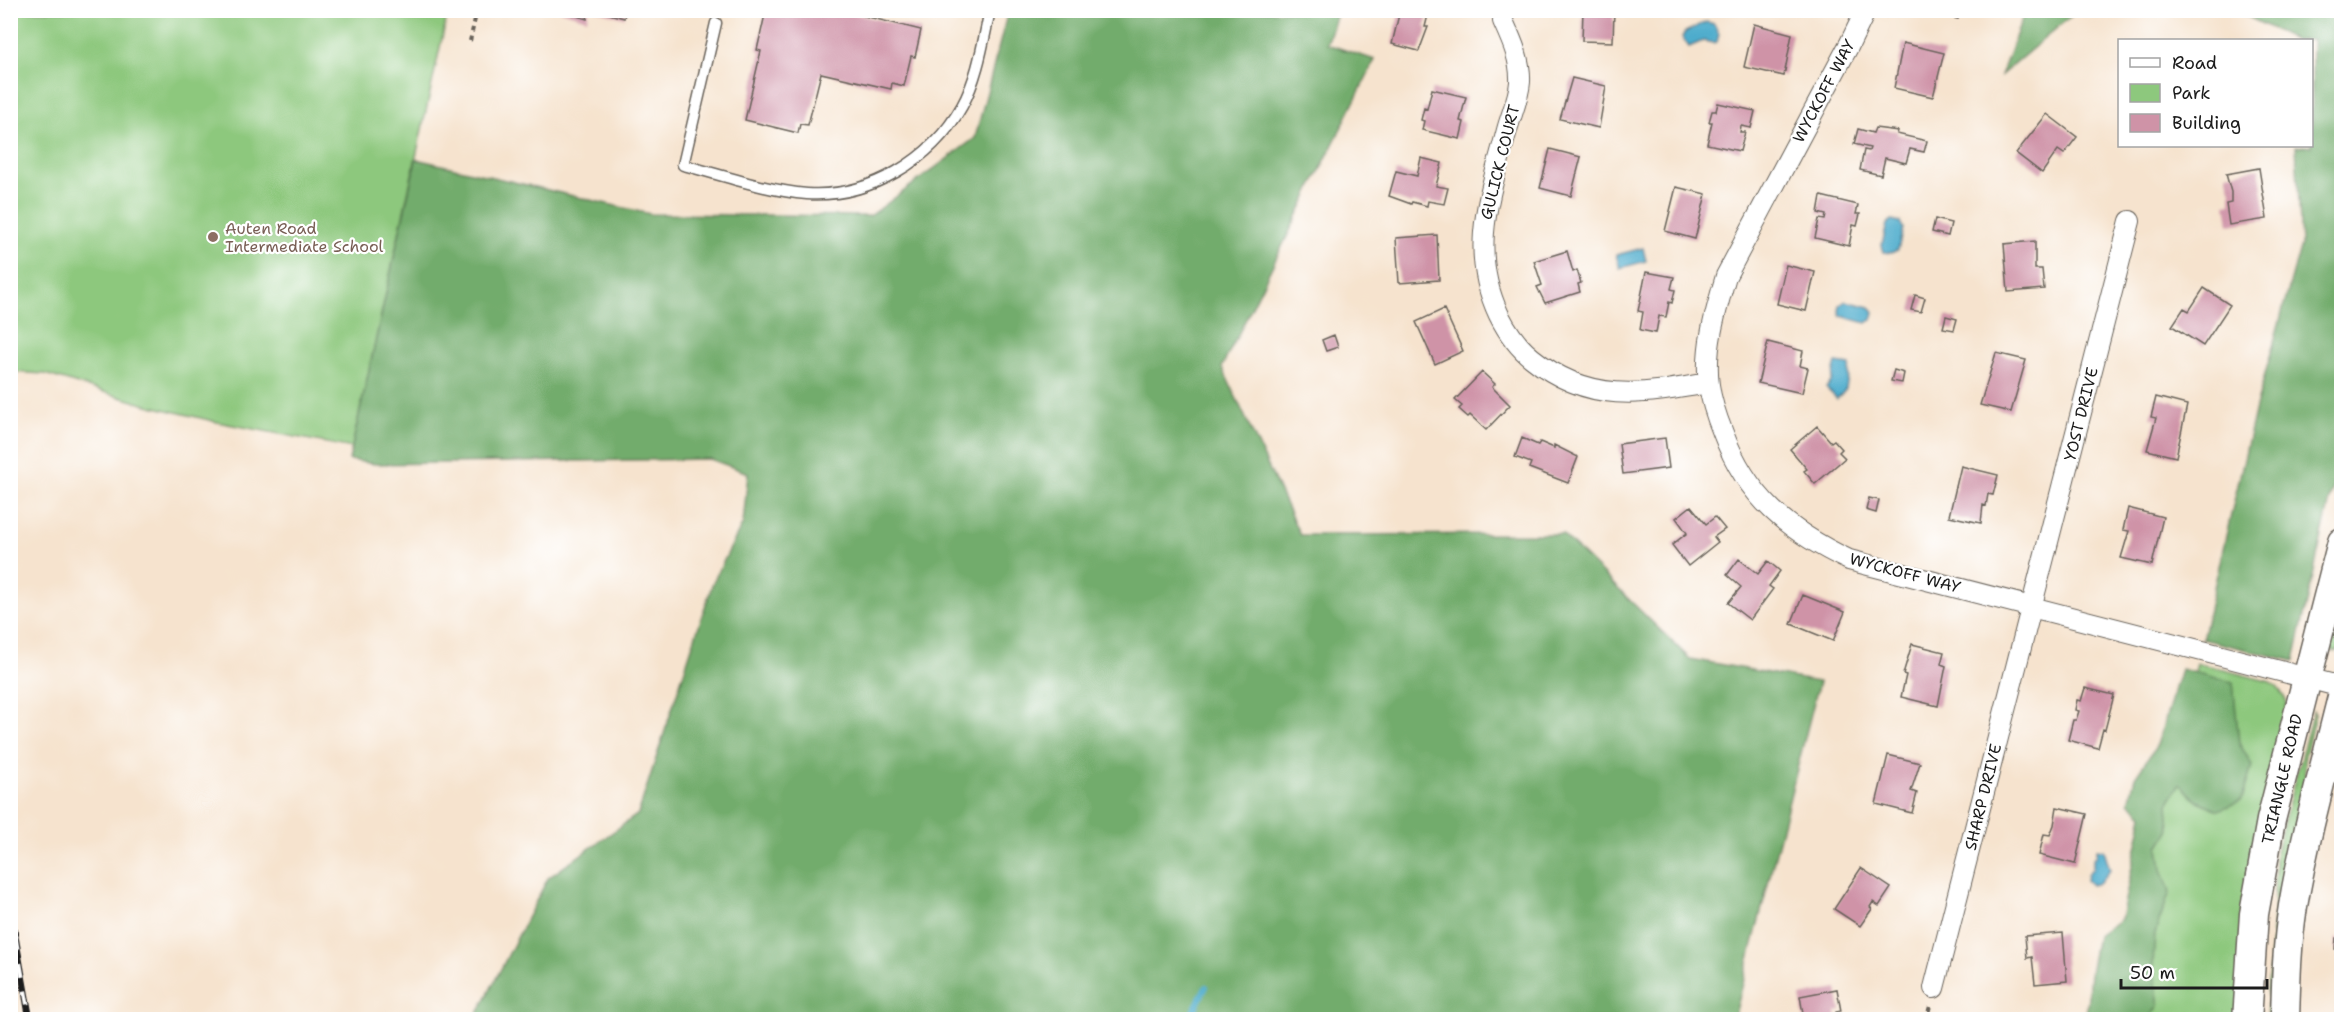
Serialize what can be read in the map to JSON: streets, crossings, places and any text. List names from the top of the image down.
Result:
{
  "streets": {
    "street": [
      "WYCKOFF WAY",
      "GULICK COURT",
      "YOST DRIVE",
      "TRIANGLE ROAD",
      "SHARP DRIVE"
    ]
  },
  "crossings": [
    ["WYCKOFF WAY", "GULICK COURT"],
    ["WYCKOFF WAY", "YOST DRIVE"],
    ["WYCKOFF WAY", "TRIANGLE ROAD"],
    ["WYCKOFF WAY", "SHARP DRIVE"],
    ["YOST DRIVE", "SHARP DRIVE"]
  ],
  "places": ["Auten Road Intermediate School"],
  "legend": ["Road", "Park", "Building"],
  "scale_bar": "50 m"
}
